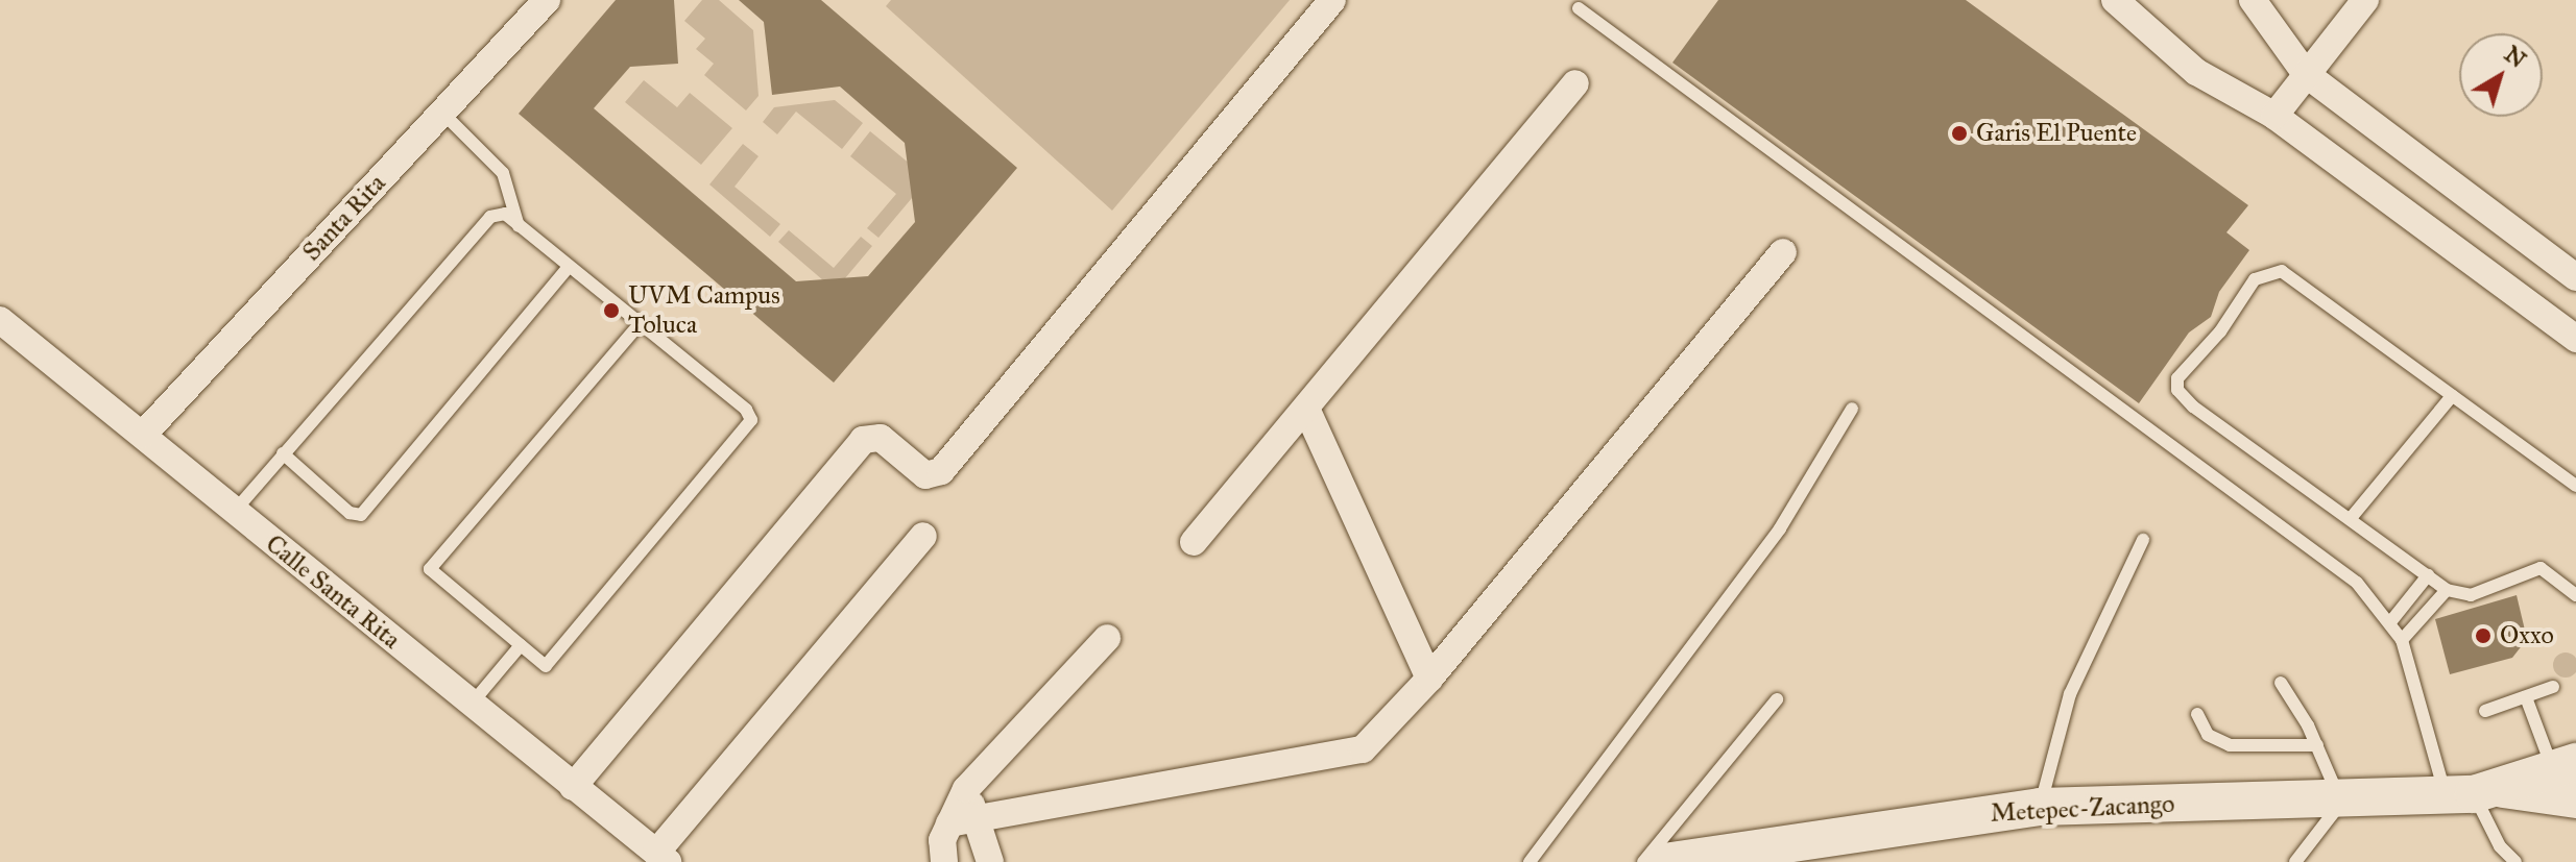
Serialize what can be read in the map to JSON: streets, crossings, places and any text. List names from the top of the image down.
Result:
{
  "streets": {
    "main road": ["Metepec-Zacango"],
    "street": ["Santa Rita", "Calle Santa Rita"]
  },
  "crossings": [
    ["Santa Rita", "Calle Santa Rita"]
  ],
  "places": ["Garis El Puente", "UVM Campus Toluca", "Oxxo"],
  "north": "top right"
}
